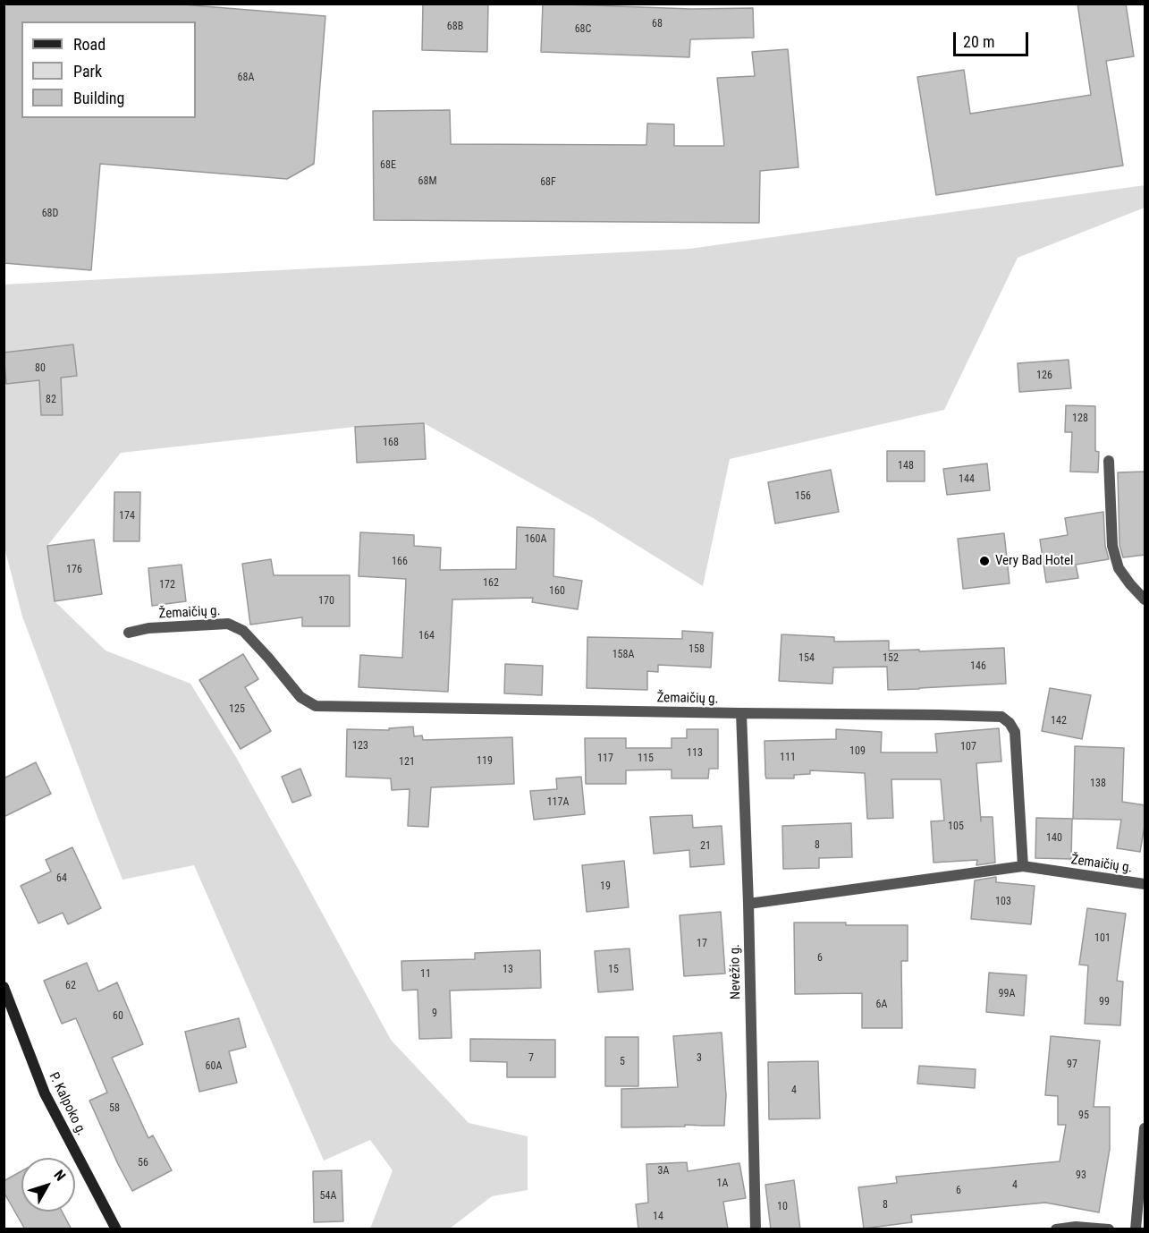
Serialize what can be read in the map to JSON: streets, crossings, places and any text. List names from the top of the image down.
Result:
{
  "streets": {
    "street": ["Žemaičių g.", "Nevėžio g.", "P. Kalpoko g."]
  },
  "crossings": [
    ["Žemaičių g.", "Nevėžio g."]
  ],
  "places": ["Very Bad Hotel"],
  "house_numbers": [
    "68",
    "68B",
    "68C",
    "68A",
    "68E",
    "68M",
    "68F",
    "68D",
    "80",
    "126",
    "82",
    "128",
    "168",
    "148",
    "144",
    "156",
    "174",
    "160A",
    "166",
    "176",
    "162",
    "172",
    "160",
    "170",
    "164",
    "158",
    "158A",
    "154",
    "152",
    "146",
    "125",
    "142",
    "123",
    "107",
    "109",
    "113",
    "111",
    "117",
    "115",
    "119",
    "121",
    "138",
    "117A",
    "105",
    "140",
    "8",
    "21",
    "64",
    "19",
    "103",
    "101",
    "17",
    "6",
    "13",
    "15",
    "11",
    "62",
    "99A",
    "99",
    "6A",
    "9",
    "60",
    "7",
    "3",
    "5",
    "97",
    "60A",
    "4",
    "58",
    "95",
    "56",
    "3A",
    "93",
    "1A",
    "4",
    "6",
    "54A",
    "8",
    "10",
    "14"
  ],
  "legend": ["Road", "Park", "Building"],
  "scale_bar": "20 m",
  "north": "top right"
}
